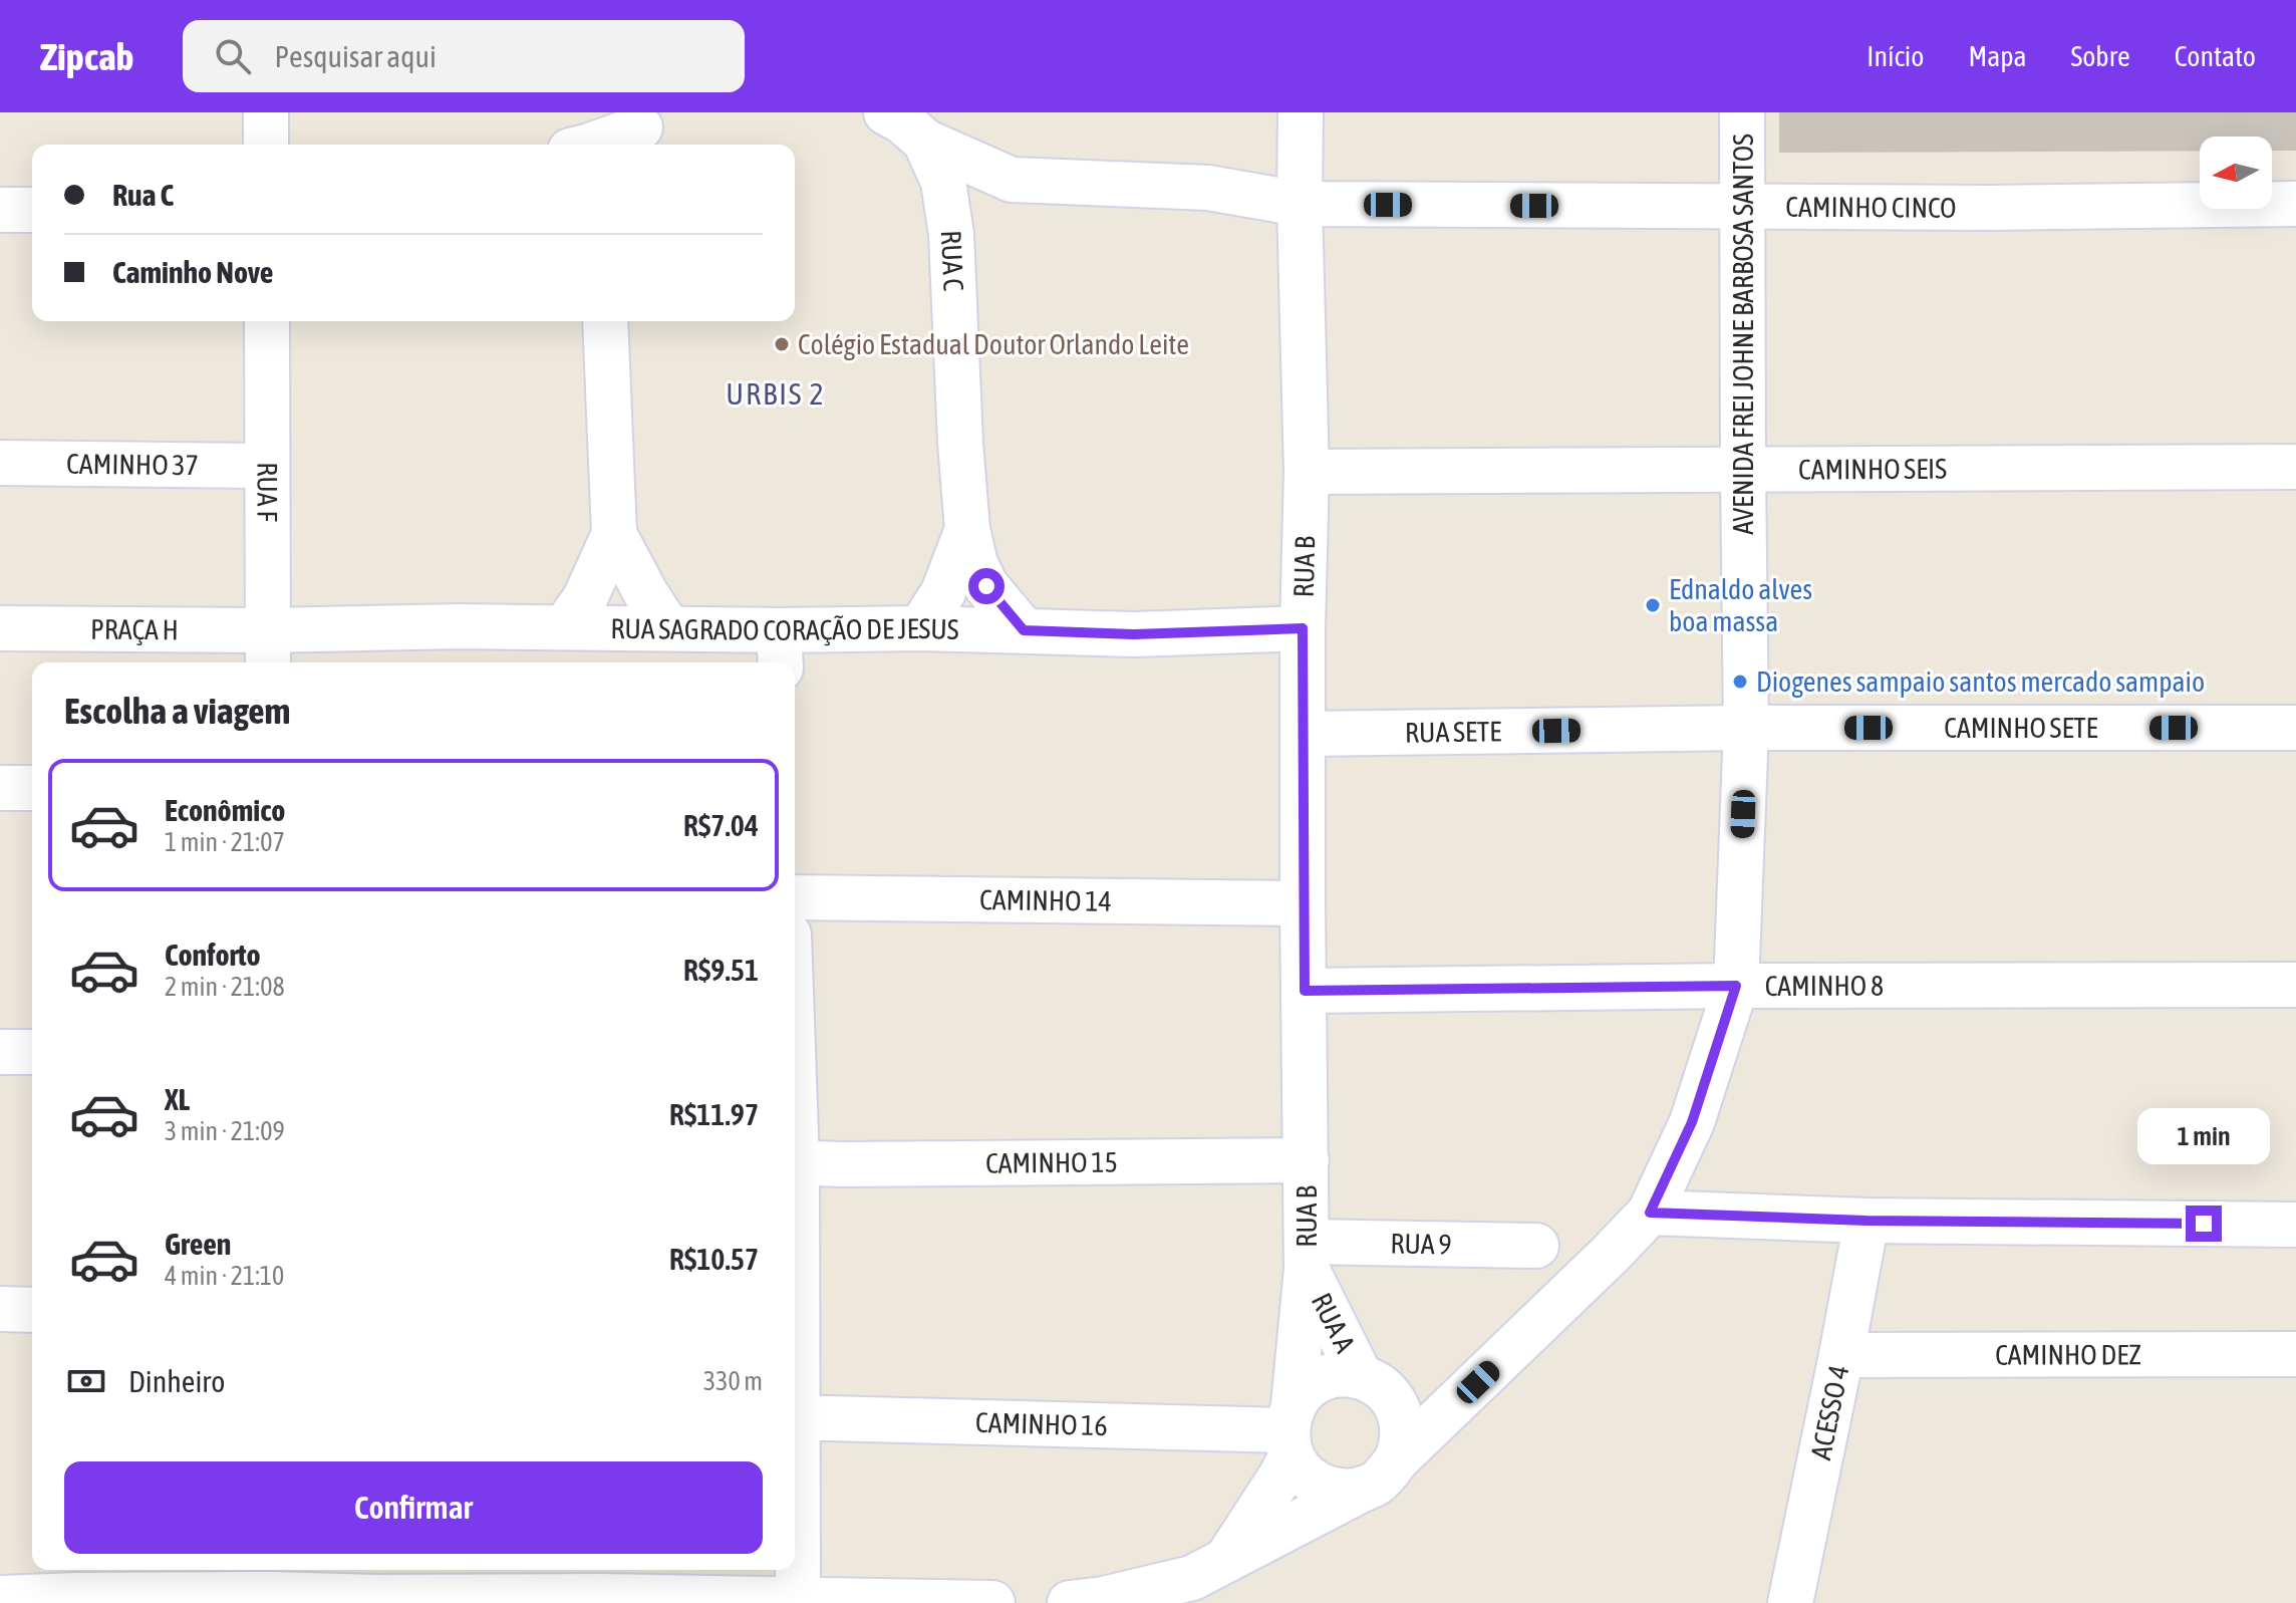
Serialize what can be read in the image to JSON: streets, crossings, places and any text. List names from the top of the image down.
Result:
{
  "streets": {
    "street": [
      "CAMINHO CINCO",
      "RUA C",
      "AVENIDA FREI JOHNE BARBOSA SANTOS",
      "CAMINHO 37",
      "CAMINHO SEIS",
      "RUA F",
      "RUA B",
      "RUA SAGRADO CORAÇÃO DE JESUS",
      "PRAÇA H",
      "CAMINHO SETE",
      "RUA SETE",
      "CAMINHO 14",
      "CAMINHO 8",
      "CAMINHO 15",
      "RUA 9",
      "RUA A",
      "CAMINHO DEZ",
      "ACESSO 4",
      "CAMINHO 16"
    ]
  },
  "crossings": [
    ["CAMINHO CINCO", "RUA C"],
    ["CAMINHO CINCO", "AVENIDA FREI JOHNE BARBOSA SANTOS"],
    ["CAMINHO CINCO", "RUA B"],
    ["RUA C", "RUA SAGRADO CORAÇÃO DE JESUS"],
    ["AVENIDA FREI JOHNE BARBOSA SANTOS", "CAMINHO SEIS"],
    ["AVENIDA FREI JOHNE BARBOSA SANTOS", "CAMINHO SETE"],
    ["AVENIDA FREI JOHNE BARBOSA SANTOS", "RUA SETE"],
    ["AVENIDA FREI JOHNE BARBOSA SANTOS", "CAMINHO 8"],
    ["CAMINHO 37", "RUA F"],
    ["CAMINHO SEIS", "RUA B"],
    ["RUA F", "RUA SAGRADO CORAÇÃO DE JESUS"],
    ["RUA F", "PRAÇA H"],
    ["RUA B", "RUA SAGRADO CORAÇÃO DE JESUS"],
    ["RUA B", "RUA SETE"],
    ["RUA B", "CAMINHO 14"],
    ["RUA B", "CAMINHO 8"],
    ["RUA B", "CAMINHO 15"],
    ["RUA B", "RUA 9"],
    ["RUA B", "RUA A"],
    ["RUA B", "CAMINHO 16"],
    ["RUA SAGRADO CORAÇÃO DE JESUS", "PRAÇA H"],
    ["CAMINHO SETE", "RUA SETE"],
    ["RUA 9", "RUA A"],
    ["RUA A", "CAMINHO 16"],
    ["CAMINHO DEZ", "ACESSO 4"]
  ],
  "districts": ["URBIS 2"],
  "places": ["Colégio Estadual Doutor Orlando Leite", "Ednaldo alves boa massa", "Diogenes sampaio santos mercado sampaio"],
  "north": "left",
  "page": {
    "header": "Zipcab",
    "search": "Pesquisar aqui",
    "nav": [
      "Início",
      "Mapa",
      "Sobre",
      "Contato"
    ],
    "banner": ["Rua C", "Caminho Nove"],
    "heading": "Escolha a viagem",
    "list": [
      {
        "name": "Econômico",
        "note": "1 min · 21:07",
        "value": "R$7.04"
      },
      {
        "name": "Conforto",
        "note": "2 min · 21:08",
        "value": "R$9.51"
      },
      {
        "name": "XL",
        "note": "3 min · 21:09",
        "value": "R$11.97"
      },
      {
        "name": "Green",
        "note": "4 min · 21:10",
        "value": "R$10.57"
      }
    ],
    "bubble": "1 min",
    "pay": ["Dinheiro", "330 m"],
    "buttons": "Confirmar"
  }
}
